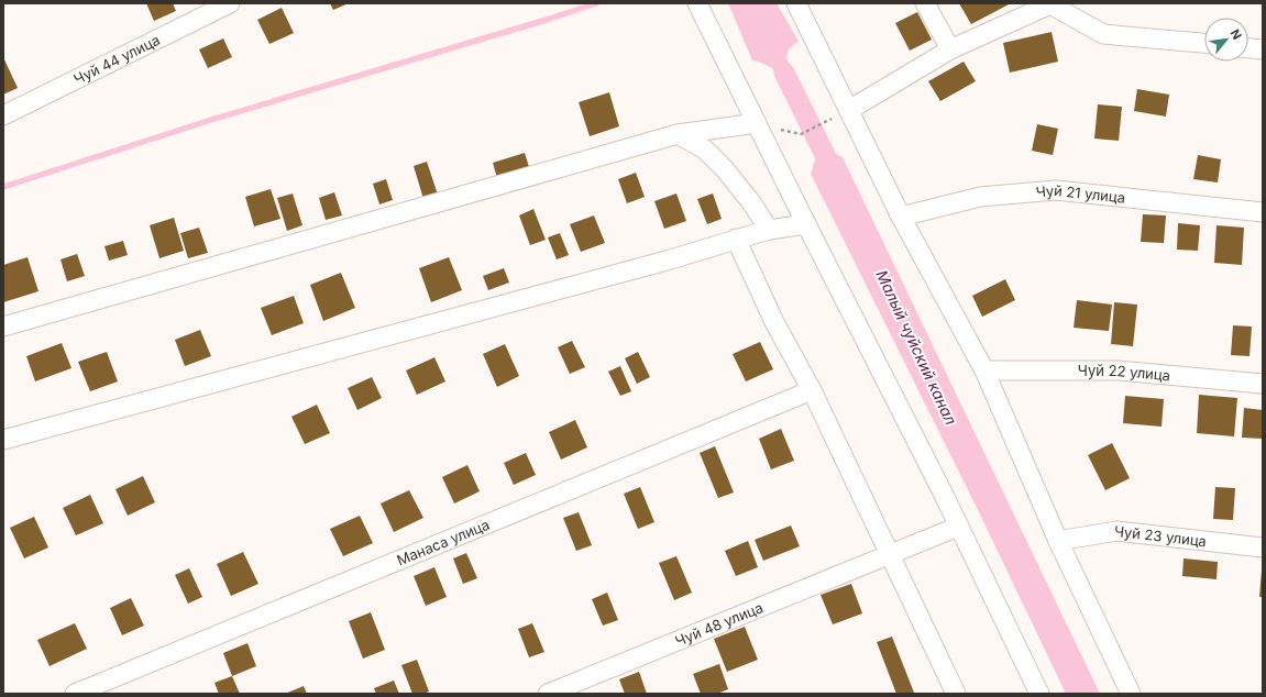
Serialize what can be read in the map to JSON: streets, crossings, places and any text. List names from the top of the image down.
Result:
{
  "streets": {
    "street": [
      "Чуй 44 улица",
      "Чуй 21 улица",
      "Чуй 22 улица",
      "Чуй 23 улица",
      "Манаса улица",
      "Чуй 48 улица"
    ]
  },
  "water": ["Малый чуйский канал"],
  "north": "top right"
}
